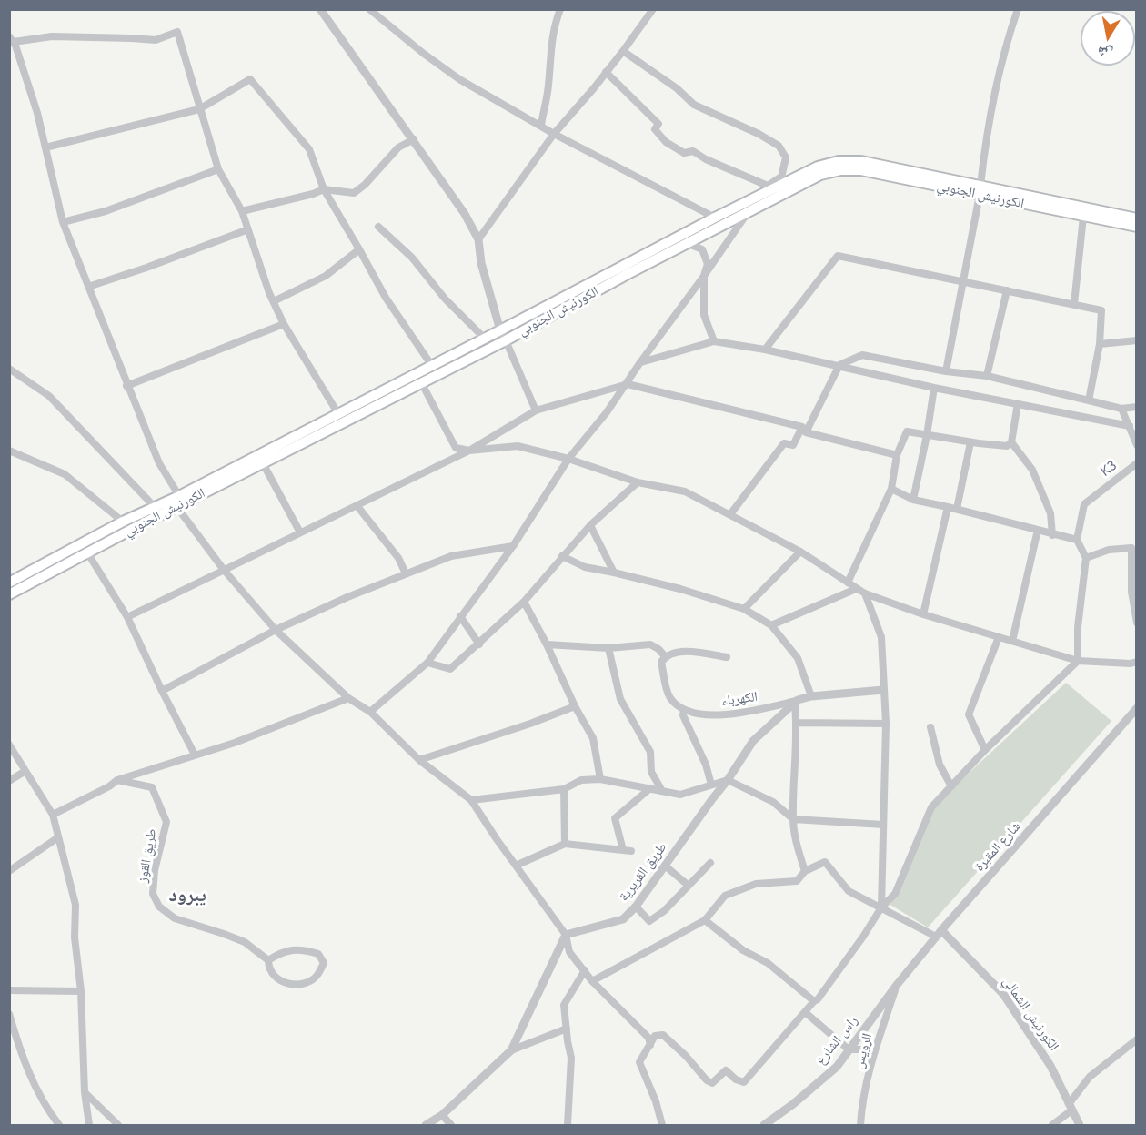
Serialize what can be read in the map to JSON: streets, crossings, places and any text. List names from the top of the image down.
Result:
{
  "streets": {
    "main road": ["الكورنيش الجنوبي"],
    "street": [
      "K3",
      "الكهرباء",
      "شارع المقبرة",
      "طريق القوز",
      "طريق القريرية",
      "الكورنيش الشمالي",
      "راس الشارع",
      "الرويس"
    ]
  },
  "crossings": [
    ["الكهرباء", "طريق القريرية"],
    ["شارع المقبرة", "الكورنيش الشمالي"],
    ["شارع المقبرة", "راس الشارع"],
    ["شارع المقبرة", "الرويس"],
    ["راس الشارع", "الرويس"]
  ],
  "districts": ["يبرود"],
  "north": "bottom"
}
